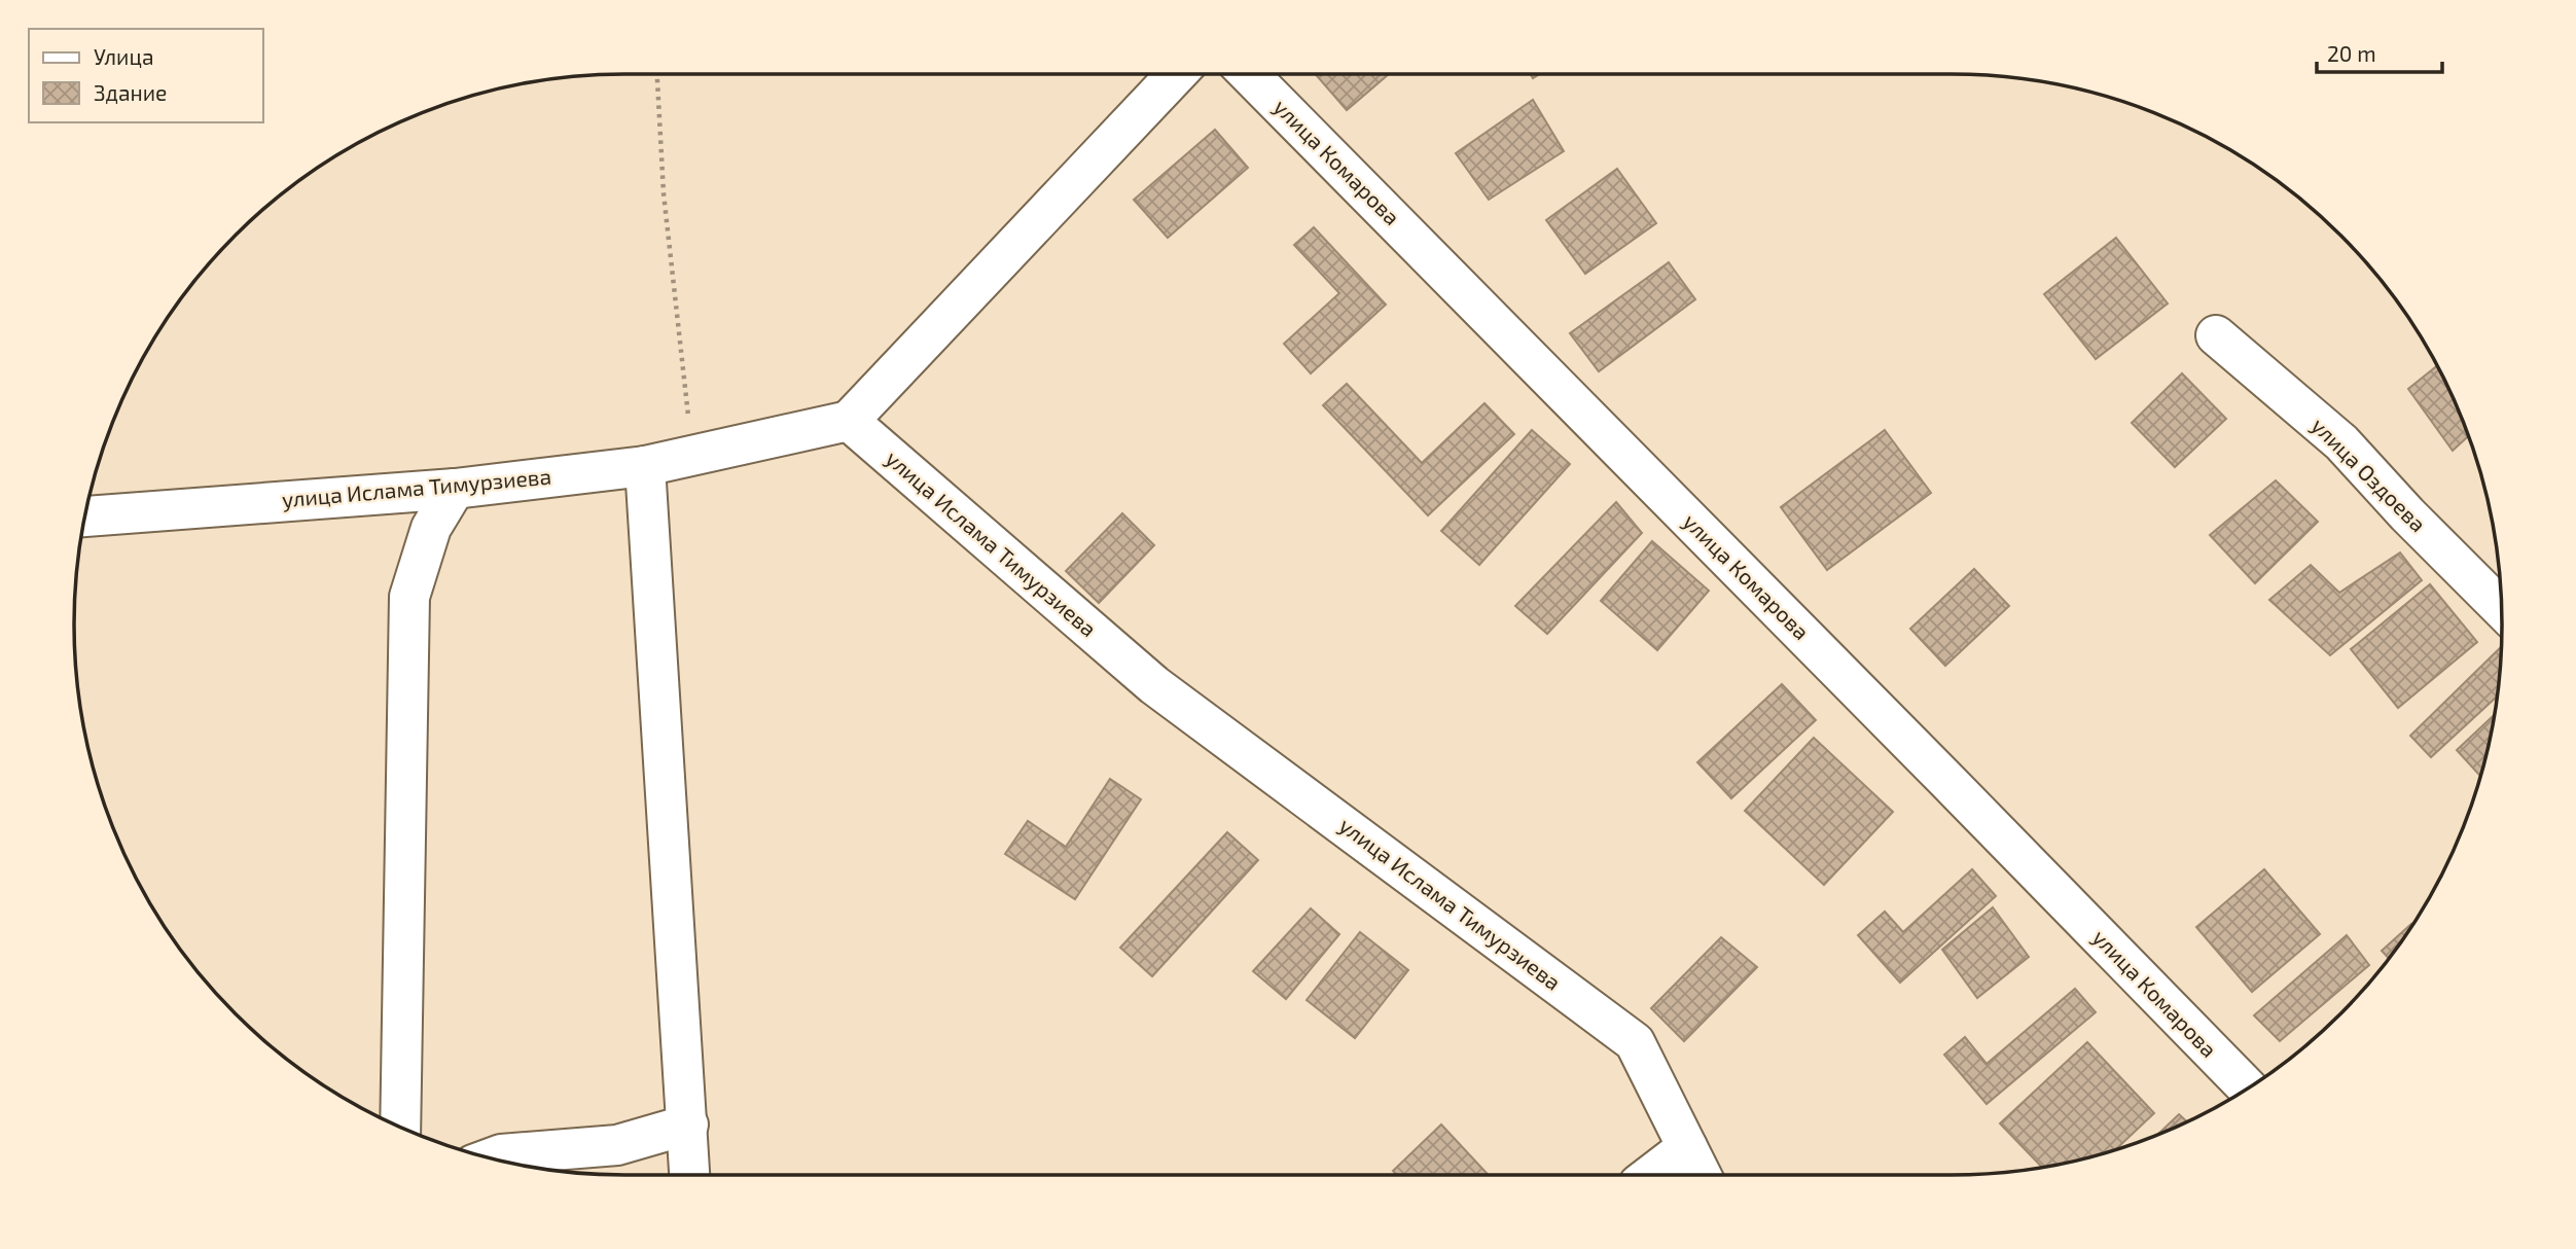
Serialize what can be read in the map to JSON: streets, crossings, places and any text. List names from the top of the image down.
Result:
{
  "streets": {
    "street": ["улица Комарова", "улица Оздоева", "улица Ислама Тимурзиева"]
  },
  "legend": ["Улица", "Здание"],
  "scale_bar": "20 m"
}
